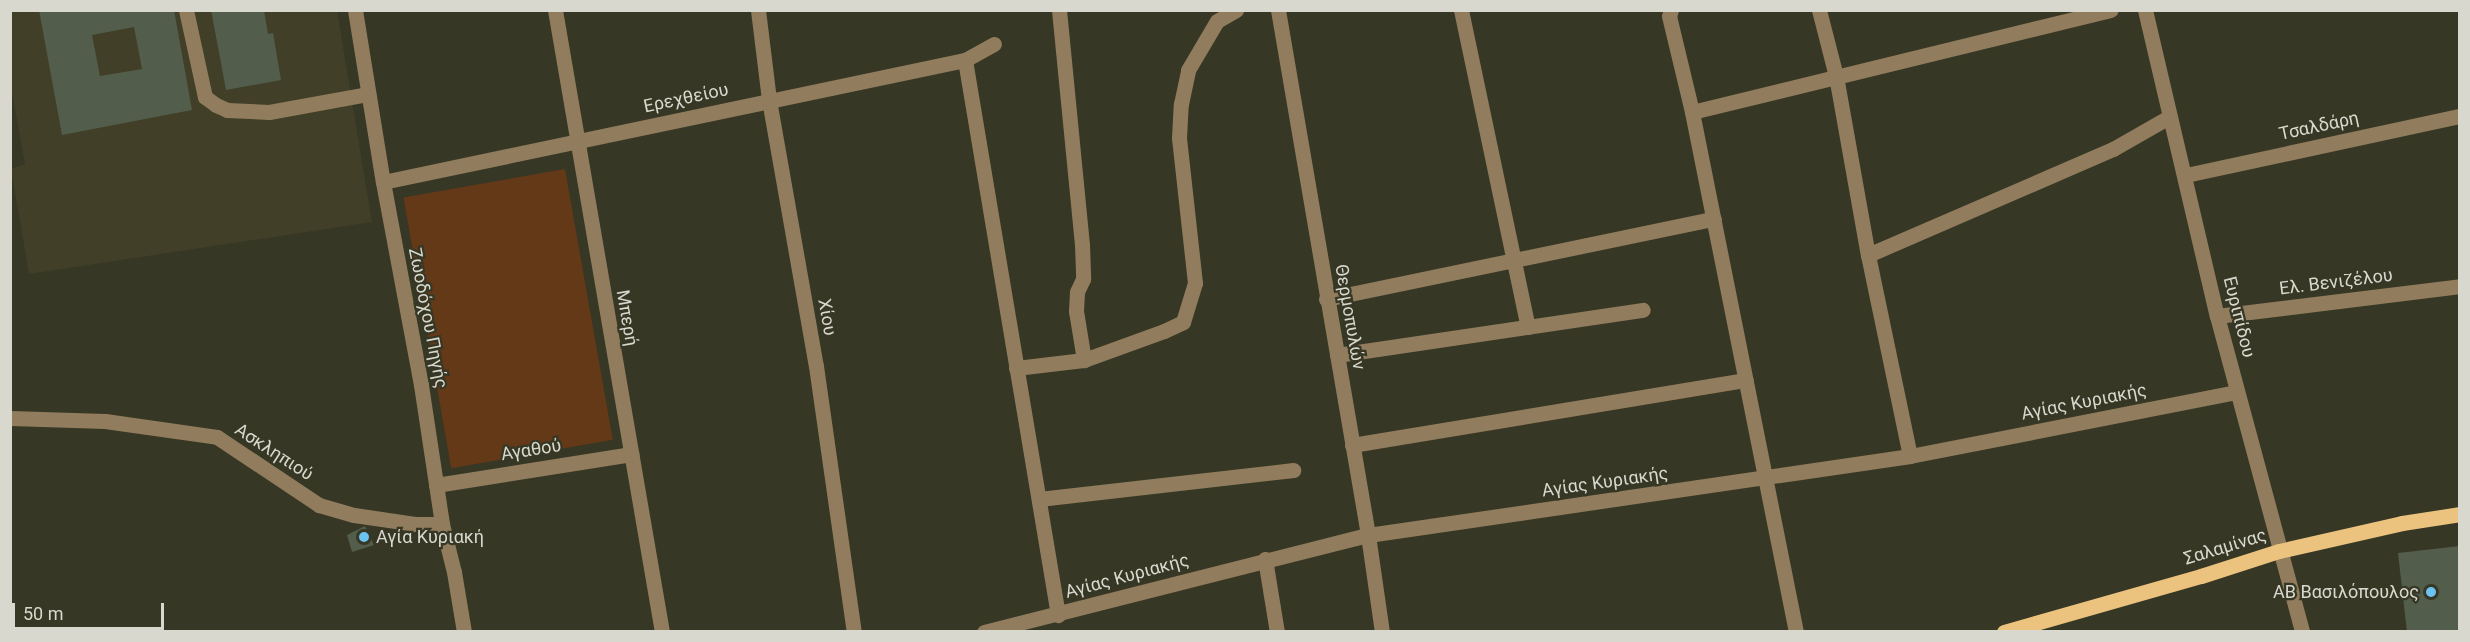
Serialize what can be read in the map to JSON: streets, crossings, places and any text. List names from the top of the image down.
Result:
{
  "streets": {
    "main road": ["Σαλαμίνας"],
    "street": [
      "Ερεχθείου",
      "Τσαλδάρη",
      "Ελ. Βενιζέλου",
      "Χίου",
      "Θερμοπυλών",
      "Ευριπίδου",
      "Ζωοδόχου Πηγής",
      "Μπερή",
      "Αγίας Κυριακής",
      "Αγαθού",
      "Ασκληπιού"
    ]
  },
  "crossings": [
    ["Ερεχθείου", "Χίου"],
    ["Ερεχθείου", "Ζωοδόχου Πηγής"],
    ["Ερεχθείου", "Μπερή"],
    ["Τσαλδάρη", "Ευριπίδου"],
    ["Ελ. Βενιζέλου", "Ευριπίδου"],
    ["Θερμοπυλών", "Αγίας Κυριακής"],
    ["Ευριπίδου", "Αγίας Κυριακής"],
    ["Ευριπίδου", "Σαλαμίνας"],
    ["Ζωοδόχου Πηγής", "Αγαθού"],
    ["Ζωοδόχου Πηγής", "Ασκληπιού"],
    ["Μπερή", "Αγαθού"]
  ],
  "places": ["Αγία Κυριακή", "ΑΒ Βασιλόπουλος"],
  "scale_bar": "50 m"
}
